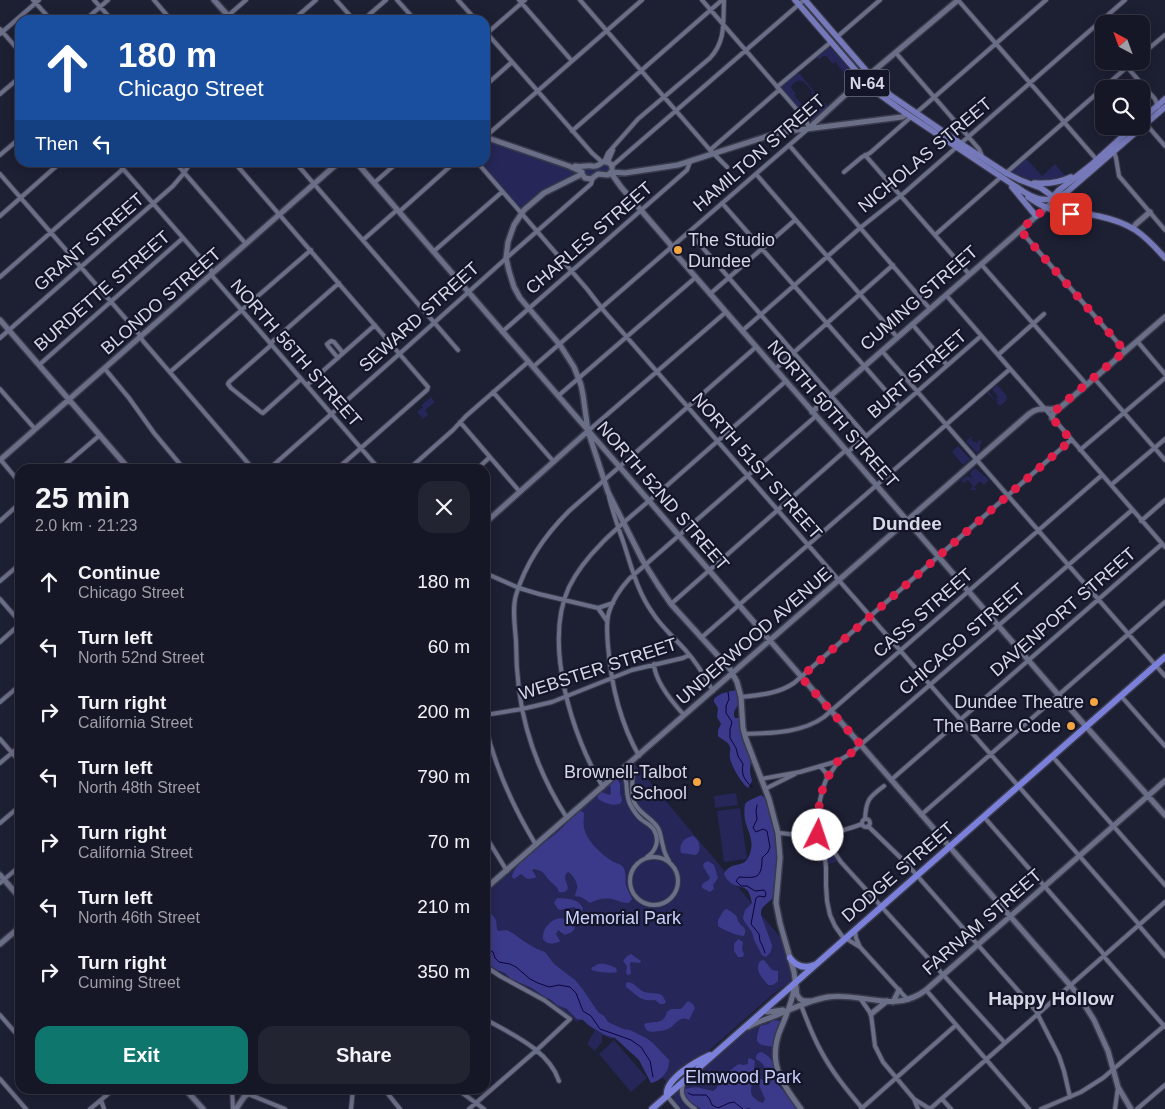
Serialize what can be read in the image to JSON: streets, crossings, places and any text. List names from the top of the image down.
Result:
{
  "streets": {
    "highway": ["DODGE STREET"],
    "main road": ["N-64", "CUMING STREET"],
    "street": [
      "HAMILTON STREET",
      "NICHOLAS STREET",
      "CHARLES STREET",
      "GRANT STREET",
      "BURDETTE STREET",
      "BLONDO STREET",
      "SEWARD STREET",
      "NORTH 56TH STREET",
      "BURT STREET",
      "NORTH 50TH STREET",
      "NORTH 51ST STREET",
      "NORTH 52ND STREET",
      "DAVENPORT STREET",
      "CASS STREET",
      "UNDERWOOD AVENUE",
      "CHICAGO STREET",
      "WEBSTER STREET",
      "FARNAM STREET"
    ]
  },
  "crossings": [
    ["N-64", "HAMILTON STREET"],
    ["N-64", "NICHOLAS STREET"],
    ["N-64", "CUMING STREET"],
    ["HAMILTON STREET", "NORTH 50TH STREET"],
    ["HAMILTON STREET", "NORTH 51ST STREET"],
    ["HAMILTON STREET", "NORTH 52ND STREET"],
    ["NICHOLAS STREET", "NORTH 50TH STREET"],
    ["CHARLES STREET", "NORTH 50TH STREET"],
    ["CHARLES STREET", "NORTH 51ST STREET"],
    ["CHARLES STREET", "NORTH 52ND STREET"],
    ["GRANT STREET", "NORTH 56TH STREET"],
    ["BURDETTE STREET", "NORTH 56TH STREET"],
    ["CUMING STREET", "NORTH 50TH STREET"],
    ["CUMING STREET", "NORTH 51ST STREET"],
    ["CUMING STREET", "NORTH 52ND STREET"],
    ["BLONDO STREET", "NORTH 56TH STREET"],
    ["SEWARD STREET", "NORTH 56TH STREET"],
    ["SEWARD STREET", "NORTH 51ST STREET"],
    ["SEWARD STREET", "NORTH 52ND STREET"],
    ["BURT STREET", "NORTH 50TH STREET"],
    ["BURT STREET", "NORTH 51ST STREET"],
    ["BURT STREET", "NORTH 52ND STREET"],
    ["NORTH 50TH STREET", "DAVENPORT STREET"],
    ["NORTH 50TH STREET", "CASS STREET"],
    ["NORTH 50TH STREET", "UNDERWOOD AVENUE"],
    ["NORTH 50TH STREET", "CHICAGO STREET"],
    ["NORTH 50TH STREET", "WEBSTER STREET"],
    ["NORTH 50TH STREET", "DODGE STREET"],
    ["NORTH 50TH STREET", "FARNAM STREET"],
    ["NORTH 51ST STREET", "DAVENPORT STREET"],
    ["NORTH 51ST STREET", "CASS STREET"],
    ["NORTH 51ST STREET", "UNDERWOOD AVENUE"],
    ["NORTH 51ST STREET", "CHICAGO STREET"],
    ["NORTH 51ST STREET", "WEBSTER STREET"],
    ["NORTH 51ST STREET", "DODGE STREET"],
    ["NORTH 51ST STREET", "FARNAM STREET"],
    ["NORTH 52ND STREET", "DAVENPORT STREET"],
    ["NORTH 52ND STREET", "CASS STREET"],
    ["NORTH 52ND STREET", "UNDERWOOD AVENUE"],
    ["NORTH 52ND STREET", "CHICAGO STREET"],
    ["NORTH 52ND STREET", "WEBSTER STREET"],
    ["NORTH 52ND STREET", "DODGE STREET"],
    ["NORTH 52ND STREET", "FARNAM STREET"],
    ["DODGE STREET", "FARNAM STREET"]
  ],
  "districts": ["Dundee", "Happy Hollow"],
  "parks": ["Memorial Park", "Elmwood Park"],
  "places": [
    "The Studio Dundee",
    "Dundee Theatre",
    "The Barre Code",
    "Brownell-Talbot School"
  ],
  "north": "top left",
  "page": {
    "turn": ["180 m", "Chicago Street"],
    "then": "Then",
    "heading": ["25 min", "2.0 km · 21:23"],
    "list": [
      {
        "name": "Continue",
        "note": "Chicago Street",
        "value": "180 m"
      },
      {
        "name": "Turn left",
        "note": "North 52nd Street",
        "value": "60 m"
      },
      {
        "name": "Turn right",
        "note": "California Street",
        "value": "200 m"
      },
      {
        "name": "Turn left",
        "note": "North 48th Street",
        "value": "790 m"
      },
      {
        "name": "Turn right",
        "note": "California Street",
        "value": "70 m"
      },
      {
        "name": "Turn left",
        "note": "North 46th Street",
        "value": "210 m"
      },
      {
        "name": "Turn right",
        "note": "Cuming Street",
        "value": "350 m"
      }
    ],
    "buttons": ["Exit", "Share"]
  }
}
